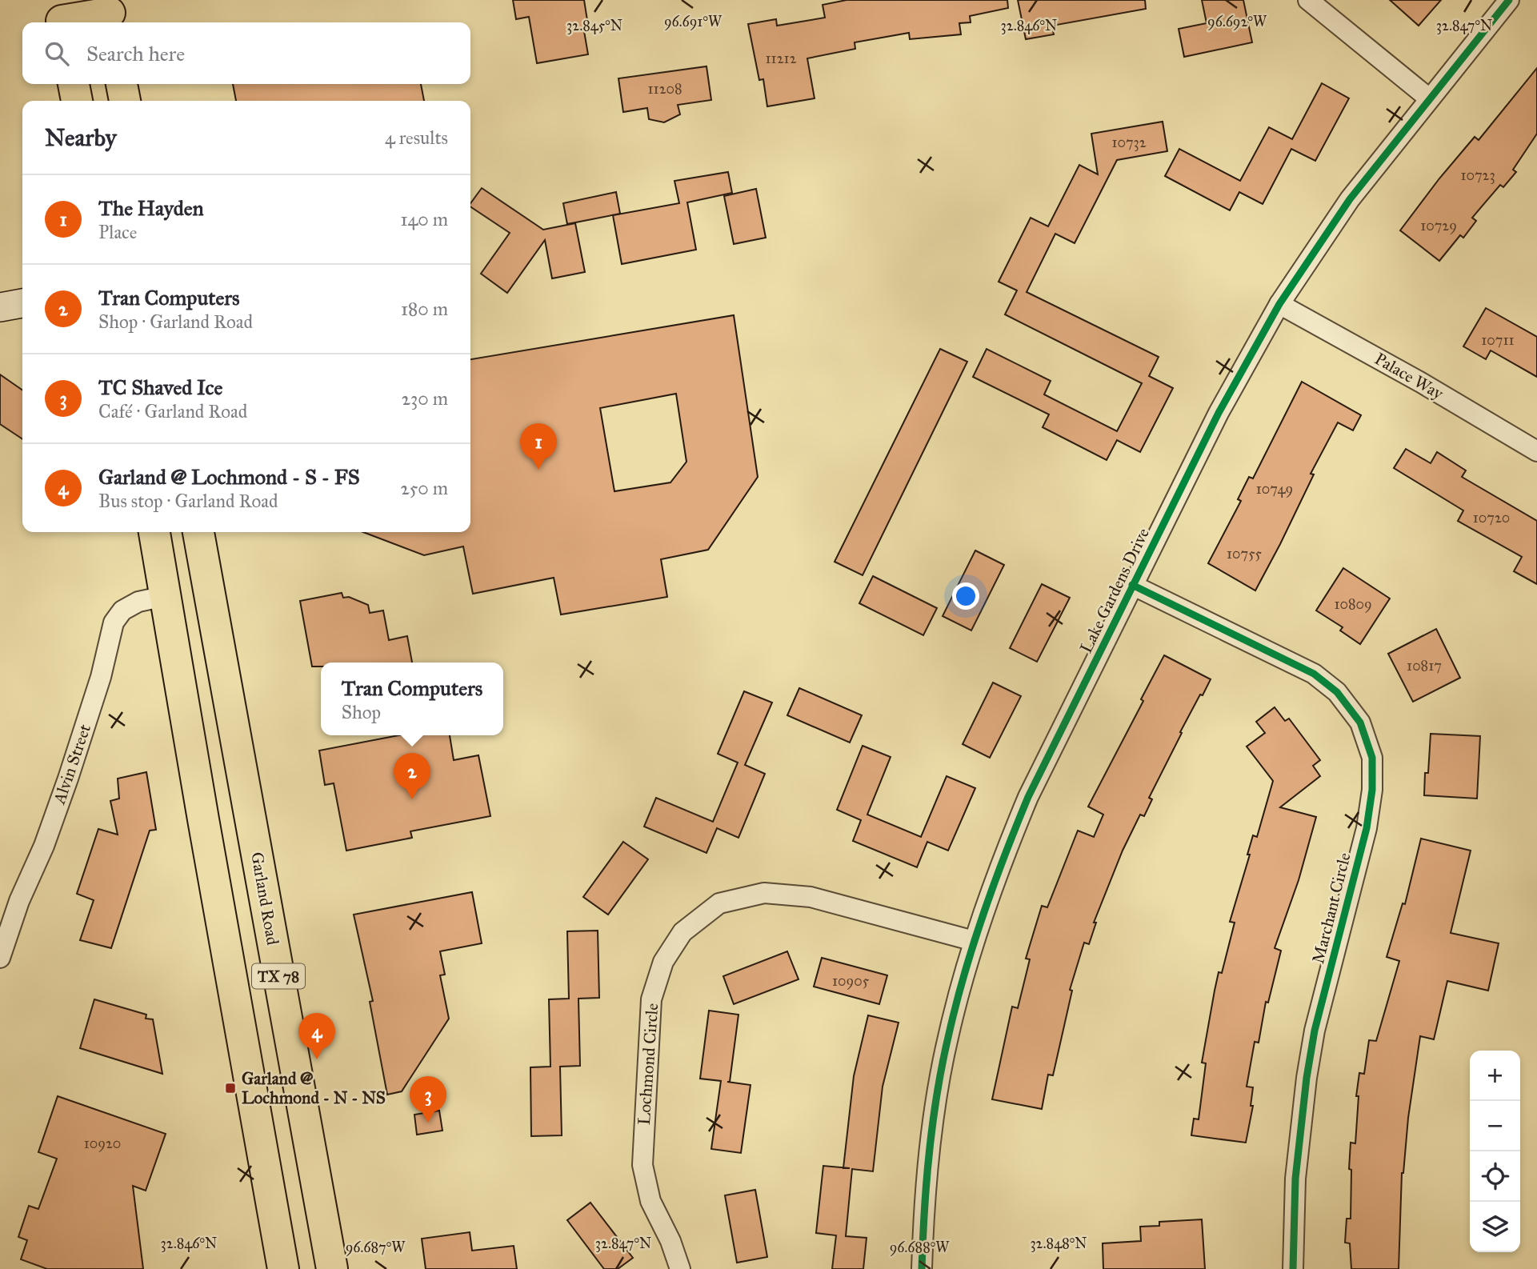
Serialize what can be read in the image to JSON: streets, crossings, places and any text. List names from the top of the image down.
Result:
{
  "streets": {
    "main road": ["Garland Road", "TX 78"],
    "street": [
      "Palace Way",
      "Lake Gardens Drive",
      "Alvin Street",
      "Marchant Circle",
      "Lochmond Circle"
    ]
  },
  "crossings": [
    ["Palace Way", "Lake Gardens Drive"],
    ["Lake Gardens Drive", "Marchant Circle"],
    ["Lake Gardens Drive", "Lochmond Circle"],
    ["Alvin Street", "TX 78"]
  ],
  "places": {
    "transit": ["Garland @ Lochmond - N - NS"]
  },
  "house_numbers": [
    "11212",
    "11208",
    "10732",
    "10723",
    "10729",
    "10711",
    "10749",
    "10720",
    "10755",
    "10809",
    "10817",
    "10905",
    "10920"
  ],
  "page": {
    "search": "Search here",
    "heading": ["Nearby", "4 results"],
    "list": [
      {
        "mark": "1",
        "name": "The Hayden",
        "note": "Place",
        "value": "140 m"
      },
      {
        "mark": "2",
        "name": "Tran Computers",
        "note": "Shop · Garland Road",
        "value": "180 m"
      },
      {
        "mark": "3",
        "name": "TC Shaved Ice",
        "note": "Café · Garland Road",
        "value": "230 m"
      },
      {
        "mark": "4",
        "name": "Garland @ Lochmond - S - FS",
        "note": "Bus stop · Garland Road",
        "value": "250 m"
      }
    ],
    "pins": [
      "1",
      "2",
      "4",
      "3"
    ],
    "popup": ["Tran Computers", "Shop"],
    "map_buttons": ["+", "−"]
  },
  "coordinates": [
    "96.691°W",
    "96.692°W",
    "32.847°N",
    "32.845°N",
    "32.846°N",
    "32.848°N",
    "96.687°W",
    "96.688°W"
  ]
}
